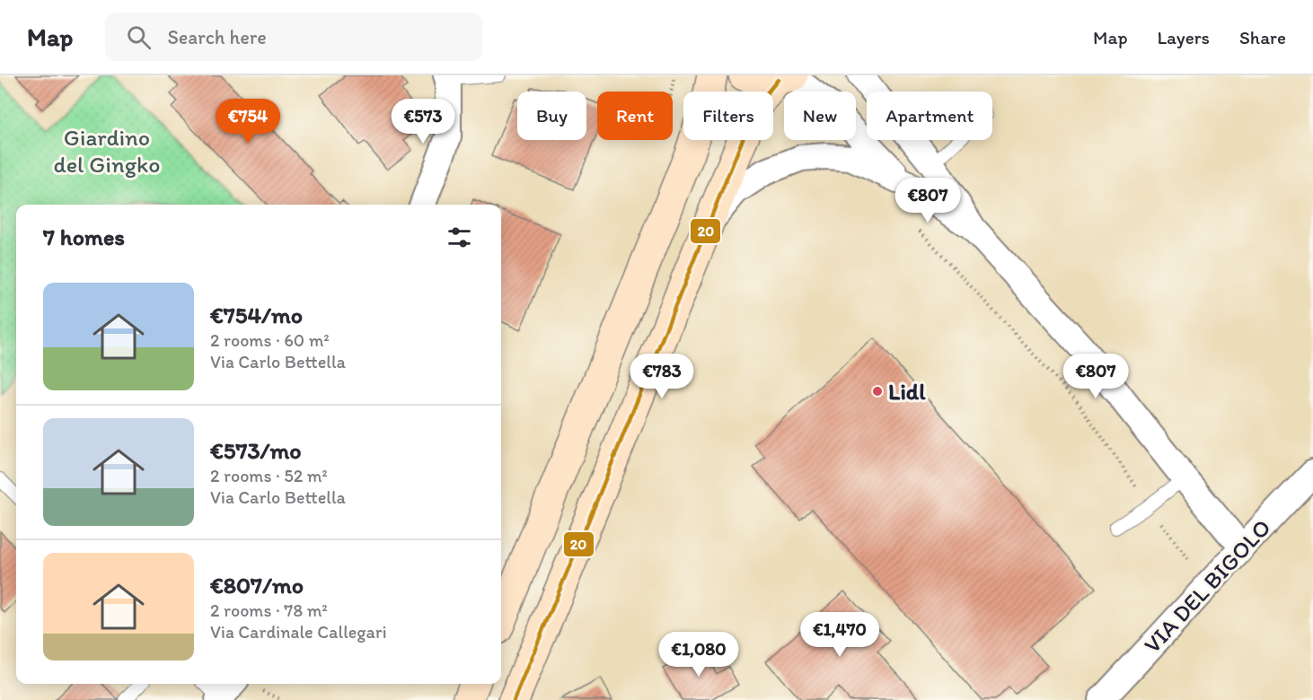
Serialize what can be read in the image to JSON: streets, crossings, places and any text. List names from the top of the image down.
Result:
{
  "streets": {
    "street": ["VIA DEL BIGOLO"]
  },
  "parks": ["Giardino del Gingko"],
  "places": ["Lidl"],
  "lines": ["transit line 20"],
  "page": {
    "header": "Map",
    "search": "Search here",
    "nav": ["Map", "Layers", "Share"],
    "chip": [
      "Buy",
      "Rent",
      "Filters",
      "New",
      "Apartment"
    ],
    "price": [
      "€754",
      "€573",
      "€807",
      "€783",
      "€807",
      "€1,470",
      "€1,080"
    ],
    "heading": "7 homes",
    "list": [
      {
        "name": "€754/mo",
        "note": "2 rooms · 60 m² · Via Carlo Bettella"
      },
      {
        "name": "€573/mo",
        "note": "2 rooms · 52 m² · Via Carlo Bettella"
      },
      {
        "name": "€807/mo",
        "note": "2 rooms · 78 m² · Via Cardinale Callegari"
      }
    ]
  }
}
